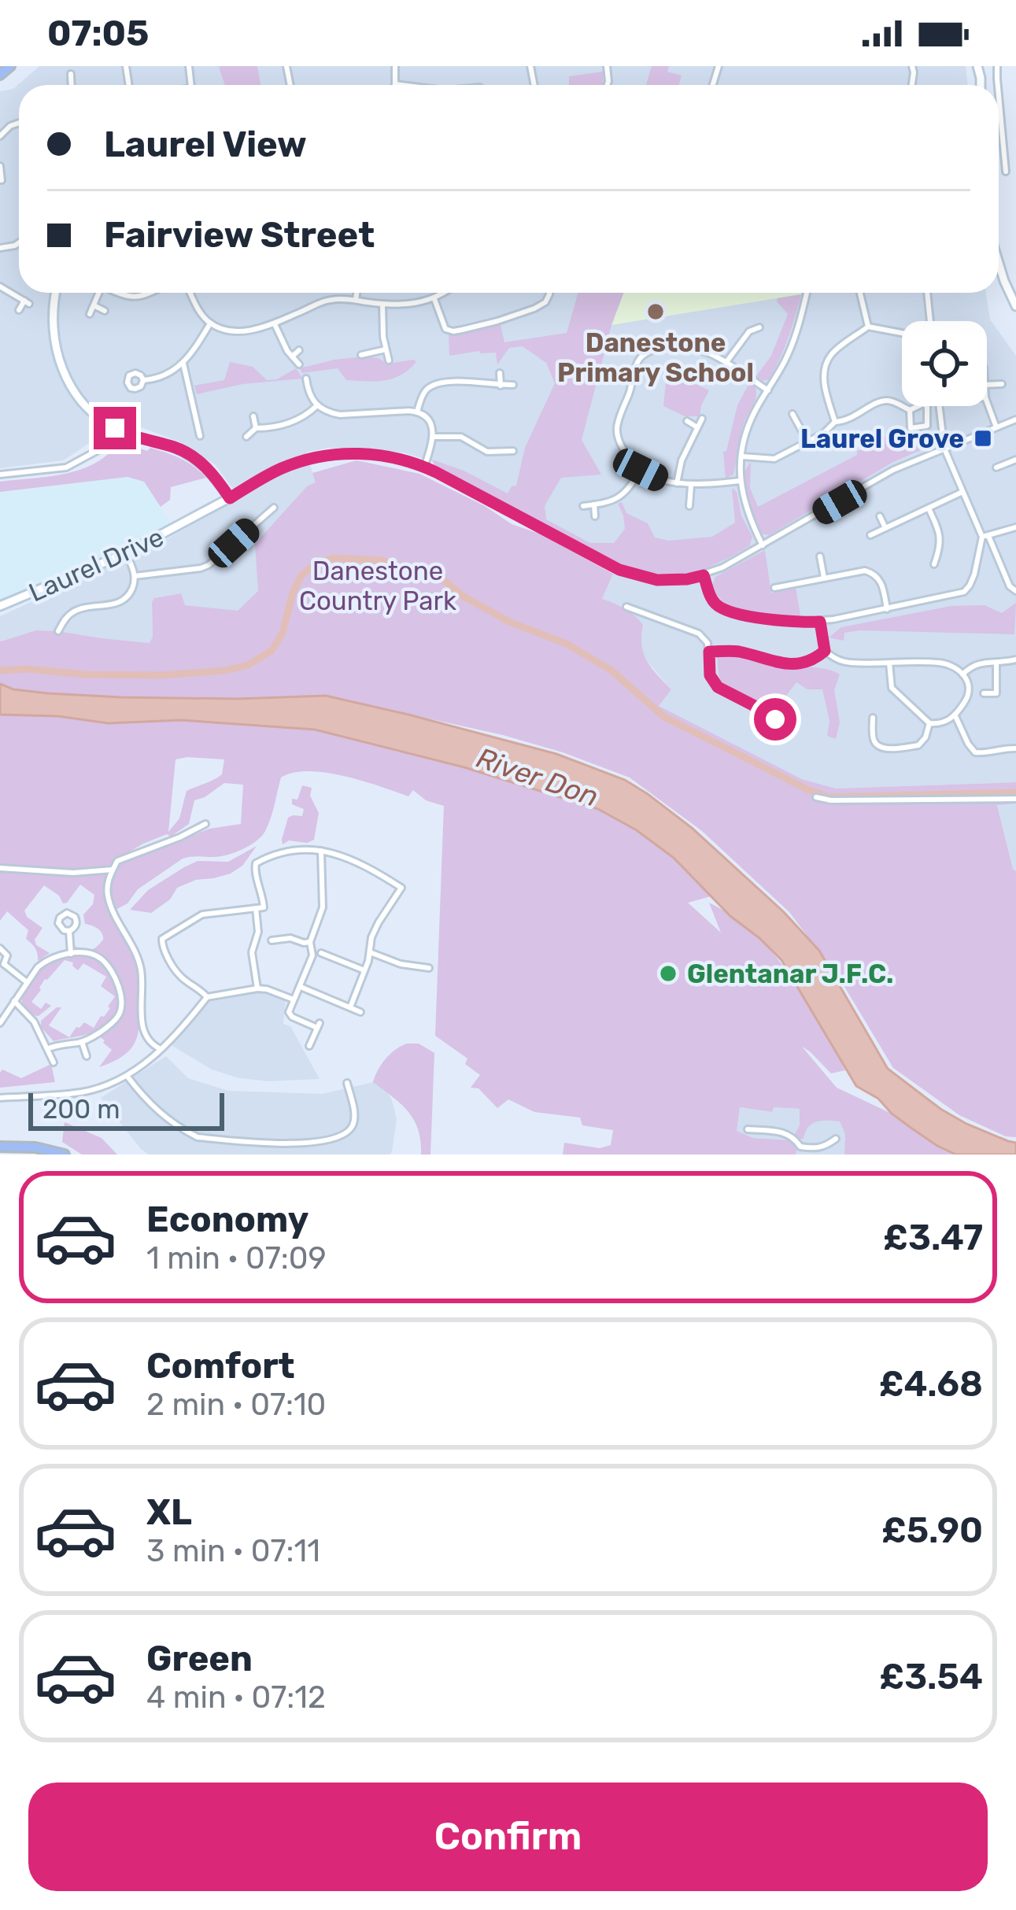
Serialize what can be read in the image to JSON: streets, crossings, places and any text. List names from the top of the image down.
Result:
{
  "streets": {
    "street": ["Laurel Drive"]
  },
  "water": ["River Don"],
  "parks": ["Danestone Country Park"],
  "places": {
    "other": ["Danestone Primary School", "Glentanar J.F.C."],
    "transit": ["Laurel Grove"]
  },
  "scale_bar": "200 m",
  "page": {
    "status": "07:05",
    "banner": ["Laurel View", "Fairview Street"],
    "scale": "200 m",
    "list": [
      {
        "name": "Economy",
        "note": "1 min · 07:09",
        "value": "£3.47"
      },
      {
        "name": "Comfort",
        "note": "2 min · 07:10",
        "value": "£4.68"
      },
      {
        "name": "XL",
        "note": "3 min · 07:11",
        "value": "£5.90"
      },
      {
        "name": "Green",
        "note": "4 min · 07:12",
        "value": "£3.54"
      }
    ],
    "buttons": "Confirm"
  }
}
